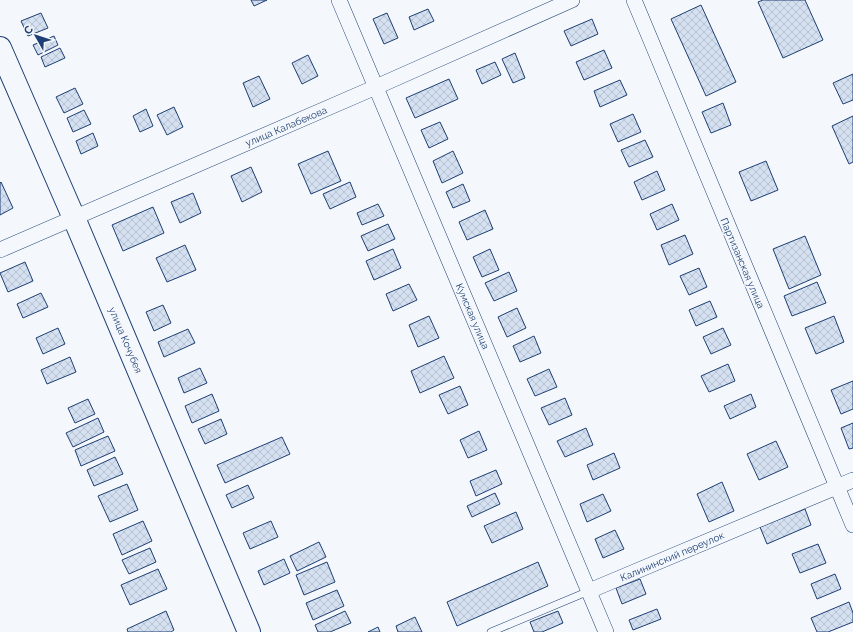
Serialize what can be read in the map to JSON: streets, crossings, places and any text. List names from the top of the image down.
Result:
{
  "streets": {
    "main road": ["улица Кочубея"],
    "street": [
      "улица Калабекова",
      "Партизанская улица",
      "Кумская улица",
      "Калининский переулок"
    ]
  },
  "crossings": [
    ["улица Калабекова", "Кумская улица"],
    ["улица Калабекова", "улица Кочубея"],
    ["Партизанская улица", "Калининский переулок"],
    ["Кумская улица", "Калининский переулок"]
  ],
  "north": "top left"
}
